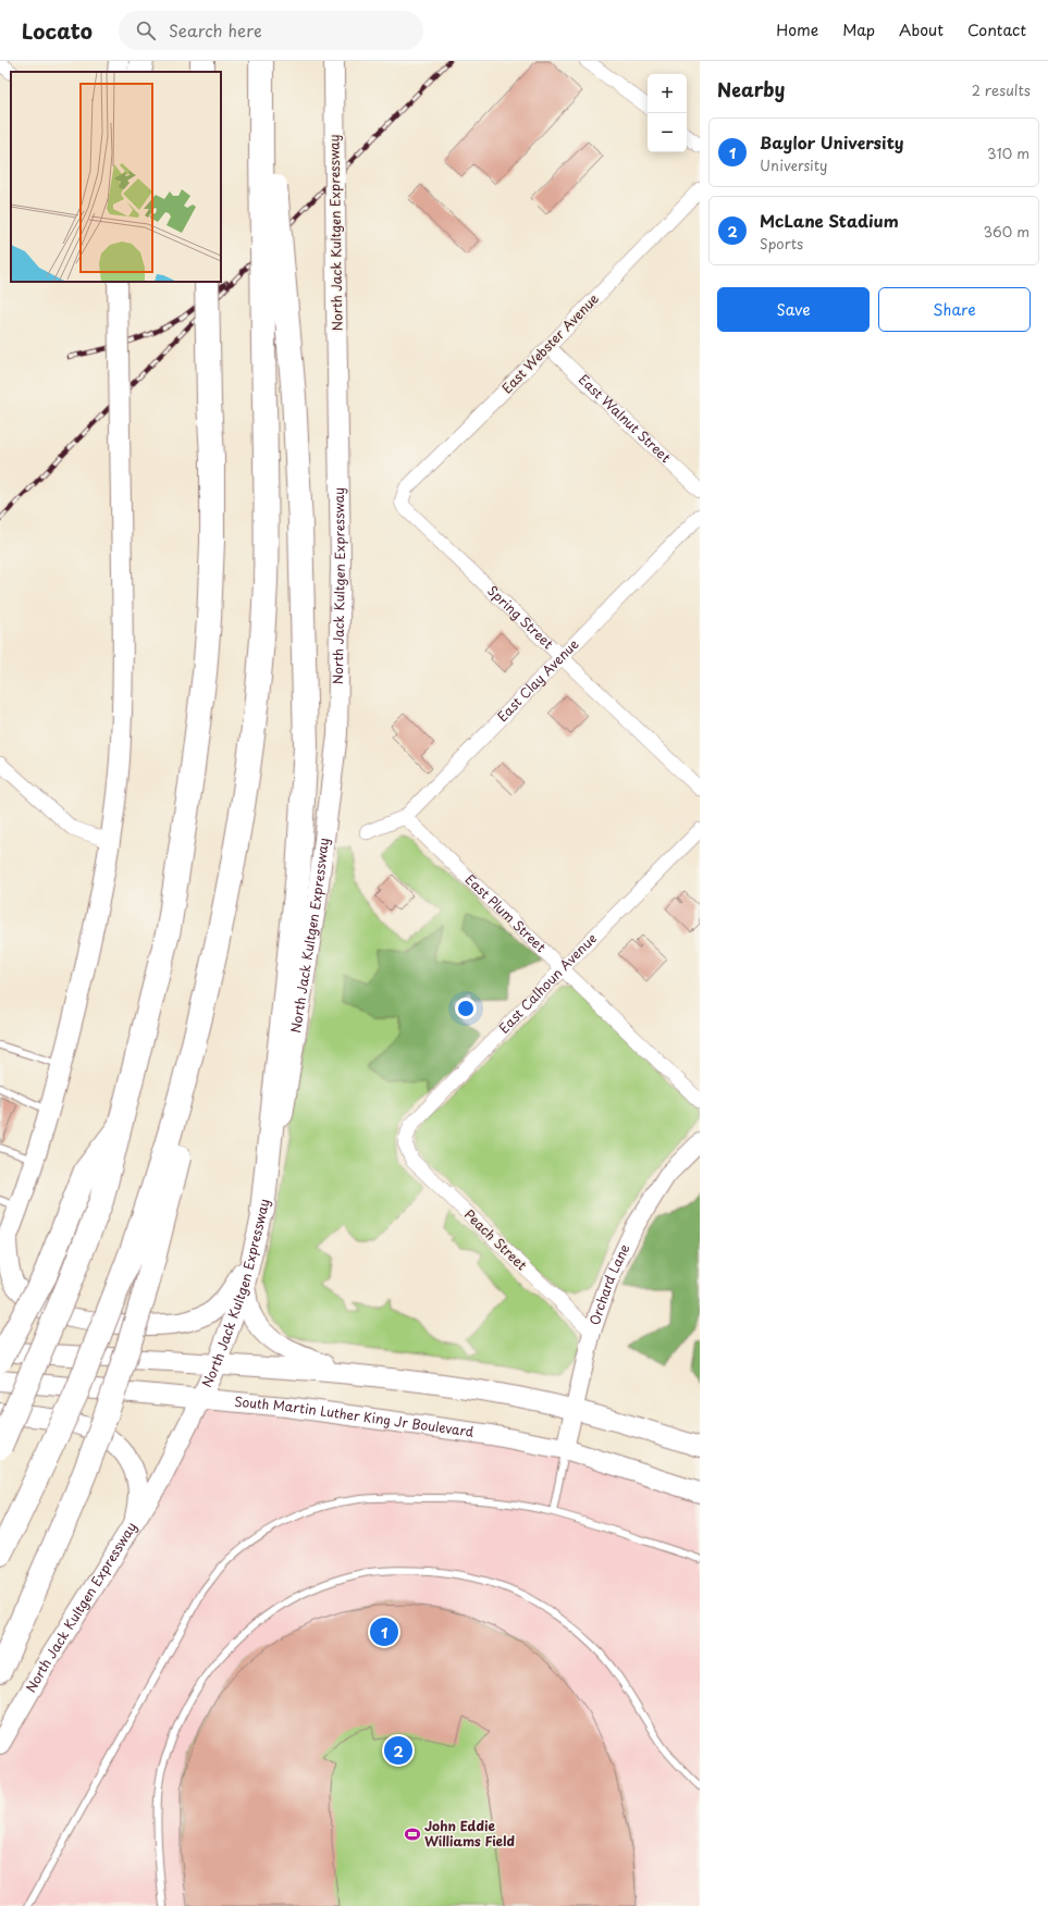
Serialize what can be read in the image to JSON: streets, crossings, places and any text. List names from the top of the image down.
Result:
{
  "streets": {
    "main road": ["North Jack Kultgen Expressway", "South Martin Luther King Jr Boulevard"],
    "street": [
      "East Webster Avenue",
      "East Walnut Street",
      "Spring Street",
      "East Clay Avenue",
      "East Plum Street",
      "East Calhoun Avenue",
      "Peach Street",
      "Orchard Lane"
    ]
  },
  "crossings": [
    ["North Jack Kultgen Expressway", "South Martin Luther King Jr Boulevard"],
    ["East Webster Avenue", "East Walnut Street"],
    ["East Webster Avenue", "Spring Street"],
    ["Spring Street", "East Clay Avenue"],
    ["East Clay Avenue", "East Plum Street"],
    ["East Plum Street", "East Calhoun Avenue"],
    ["East Calhoun Avenue", "Peach Street"],
    ["Peach Street", "Orchard Lane"],
    ["Orchard Lane", "South Martin Luther King Jr Boulevard"]
  ],
  "places": {
    "sports": ["John Eddie Williams Field"]
  },
  "page": {
    "header": "Locato",
    "search": "Search here",
    "nav": [
      "Home",
      "Map",
      "About",
      "Contact"
    ],
    "heading": ["Nearby", "2 results"],
    "map_buttons": ["+", "−"],
    "list": [
      {
        "mark": "1",
        "name": "Baylor University",
        "note": "University",
        "value": "310 m"
      },
      {
        "mark": "2",
        "name": "McLane Stadium",
        "note": "Sports",
        "value": "360 m"
      }
    ],
    "buttons": ["Save", "Share"],
    "pins": ["1", "2"]
  }
}
